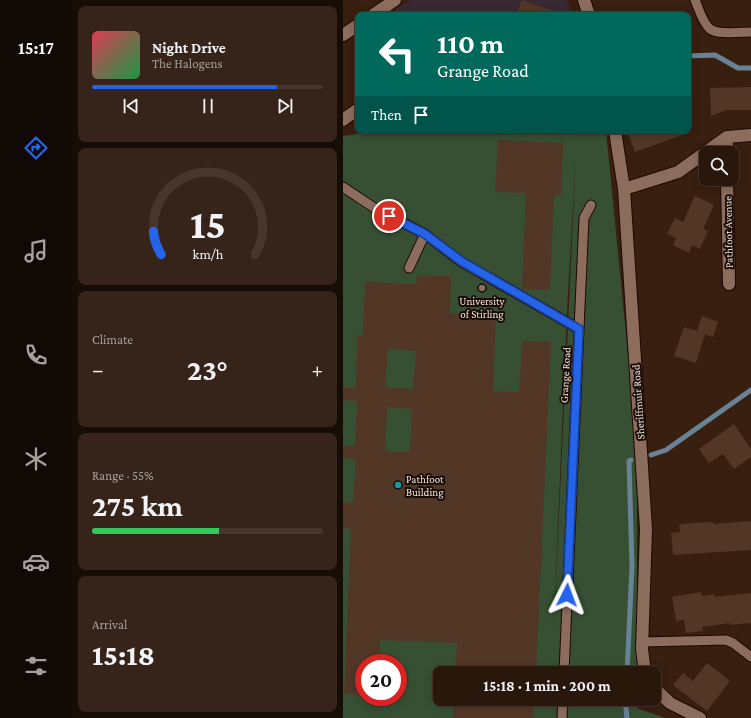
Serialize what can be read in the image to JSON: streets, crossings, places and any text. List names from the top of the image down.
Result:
{
  "streets": {
    "street": ["Pathfoot Avenue", "Sheriffmuir Road"],
    "lane": ["Grange Road"]
  },
  "places": ["University of Stirling", "Pathfoot Building"],
  "page": {
    "tabs": "15:17",
    "turn": ["110 m", "Grange Road"],
    "song": ["Night Drive", "The Halogens"],
    "then": "Then",
    "tile": [
      "Climate",
      ["Range · 55%", "275 km"],
      ["Arrival", "15:18"]
    ],
    "heat": ["−", "23°", "+"],
    "limit": "20",
    "trip": "15:18 · 1 min · 200 m",
    "gauge": ["15", "km/h"]
  }
}
